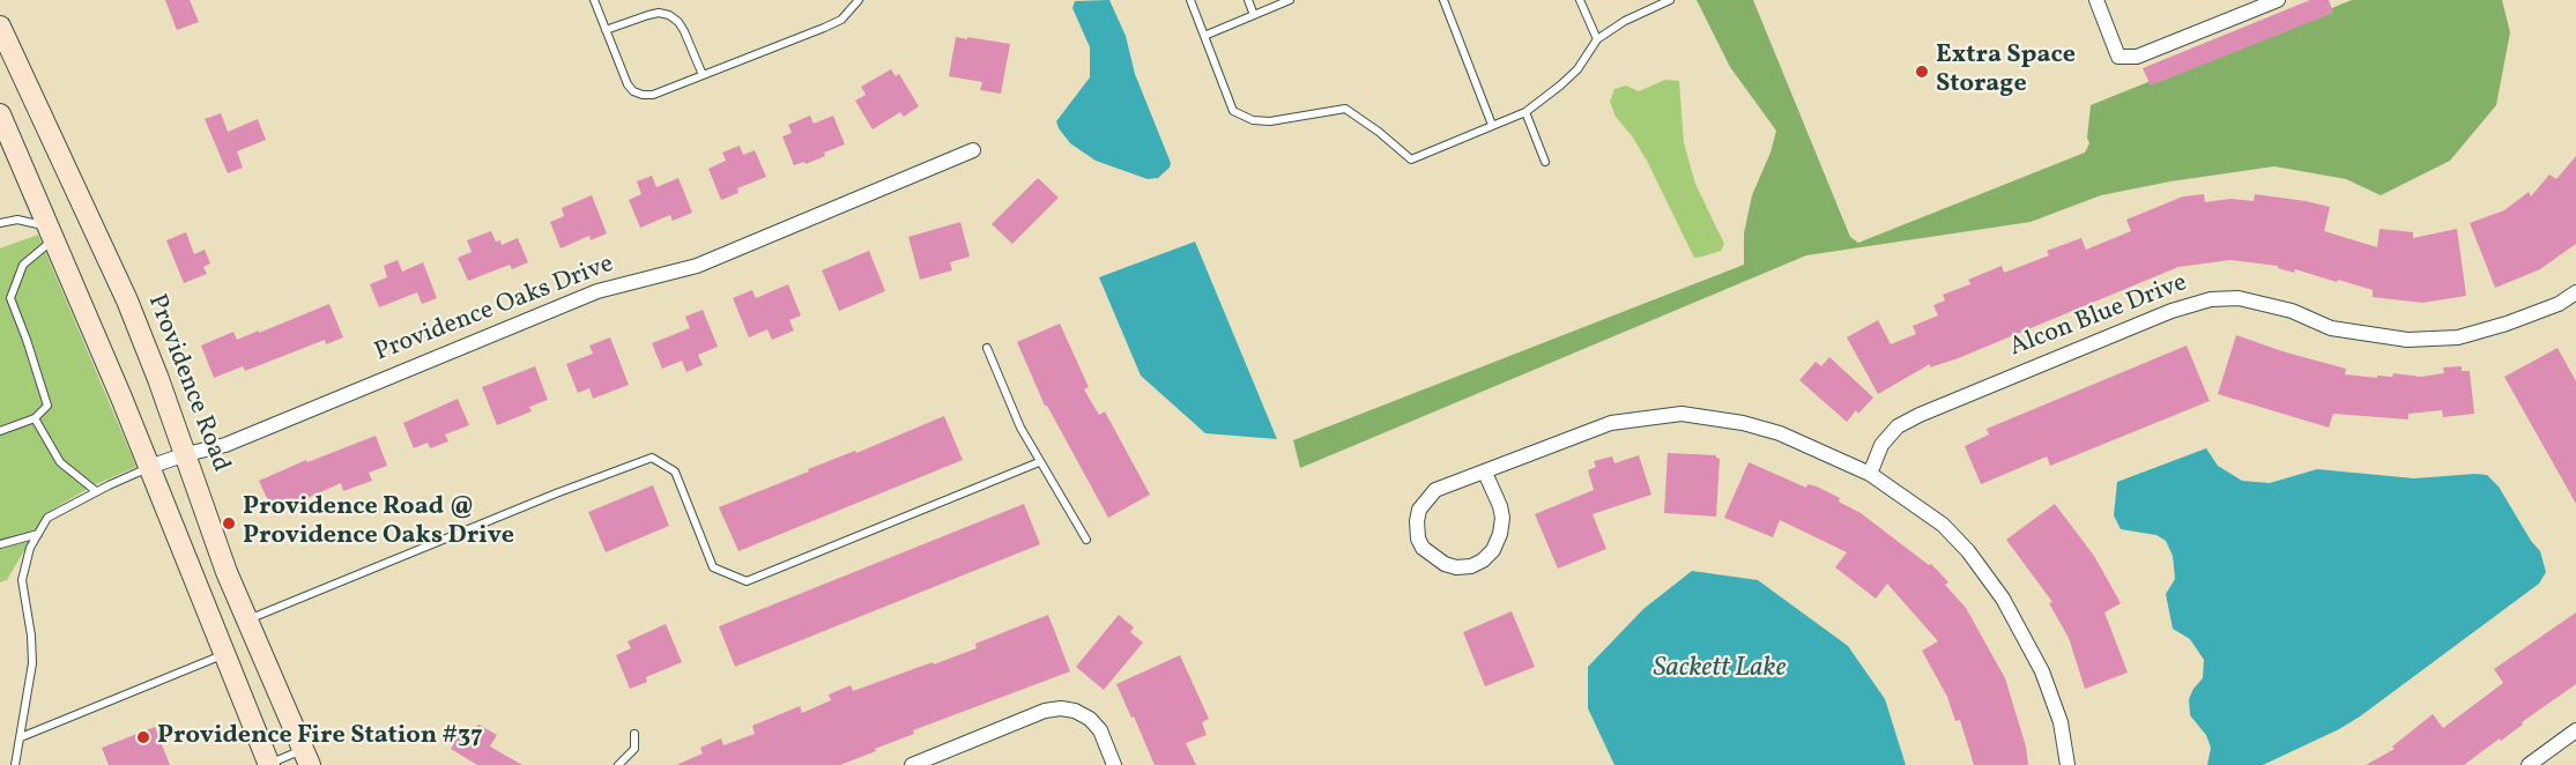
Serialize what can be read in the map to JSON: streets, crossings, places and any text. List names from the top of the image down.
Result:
{
  "streets": {
    "main road": ["Providence Road"],
    "street": ["Providence Oaks Drive", "Alcon Blue Drive"]
  },
  "crossings": [
    ["Providence Oaks Drive", "Providence Road"]
  ],
  "water": ["Sackett Lake"],
  "places": ["Extra Space Storage", "Providence Road @ Providence Oaks Drive", "Providence Fire Station #37"]
}
